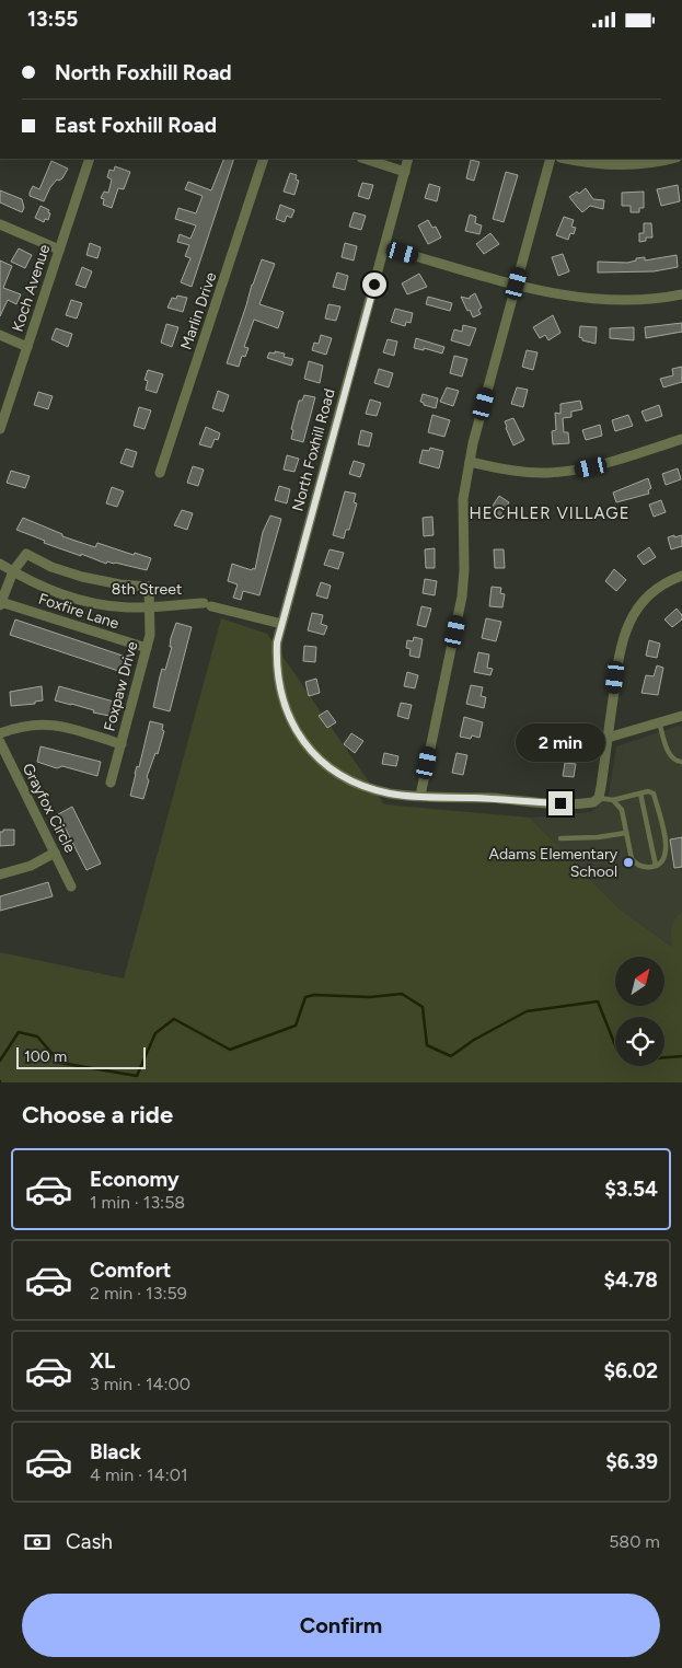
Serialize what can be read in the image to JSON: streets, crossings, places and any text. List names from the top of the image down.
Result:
{
  "streets": {
    "street": [
      "Koch Avenue",
      "Marlin Drive",
      "North Foxhill Road",
      "8th Street",
      "Foxfire Lane",
      "Foxpaw Drive",
      "Grayfox Circle"
    ]
  },
  "crossings": [
    ["North Foxhill Road", "8th Street"],
    ["8th Street", "Foxpaw Drive"],
    ["Foxfire Lane", "Foxpaw Drive"]
  ],
  "districts": ["HECHLER VILLAGE"],
  "places": ["Adams Elementary School"],
  "scale_bar": "100 m",
  "north": "top right",
  "page": {
    "status": "13:55",
    "banner": ["North Foxhill Road", "East Foxhill Road"],
    "bubble": "2 min",
    "scale": "100 m",
    "heading": "Choose a ride",
    "list": [
      {
        "name": "Economy",
        "note": "1 min · 13:58",
        "value": "$3.54"
      },
      {
        "name": "Comfort",
        "note": "2 min · 13:59",
        "value": "$4.78"
      },
      {
        "name": "XL",
        "note": "3 min · 14:00",
        "value": "$6.02"
      },
      {
        "name": "Black",
        "note": "4 min · 14:01",
        "value": "$6.39"
      }
    ],
    "pay": ["Cash", "580 m"],
    "buttons": "Confirm"
  }
}
